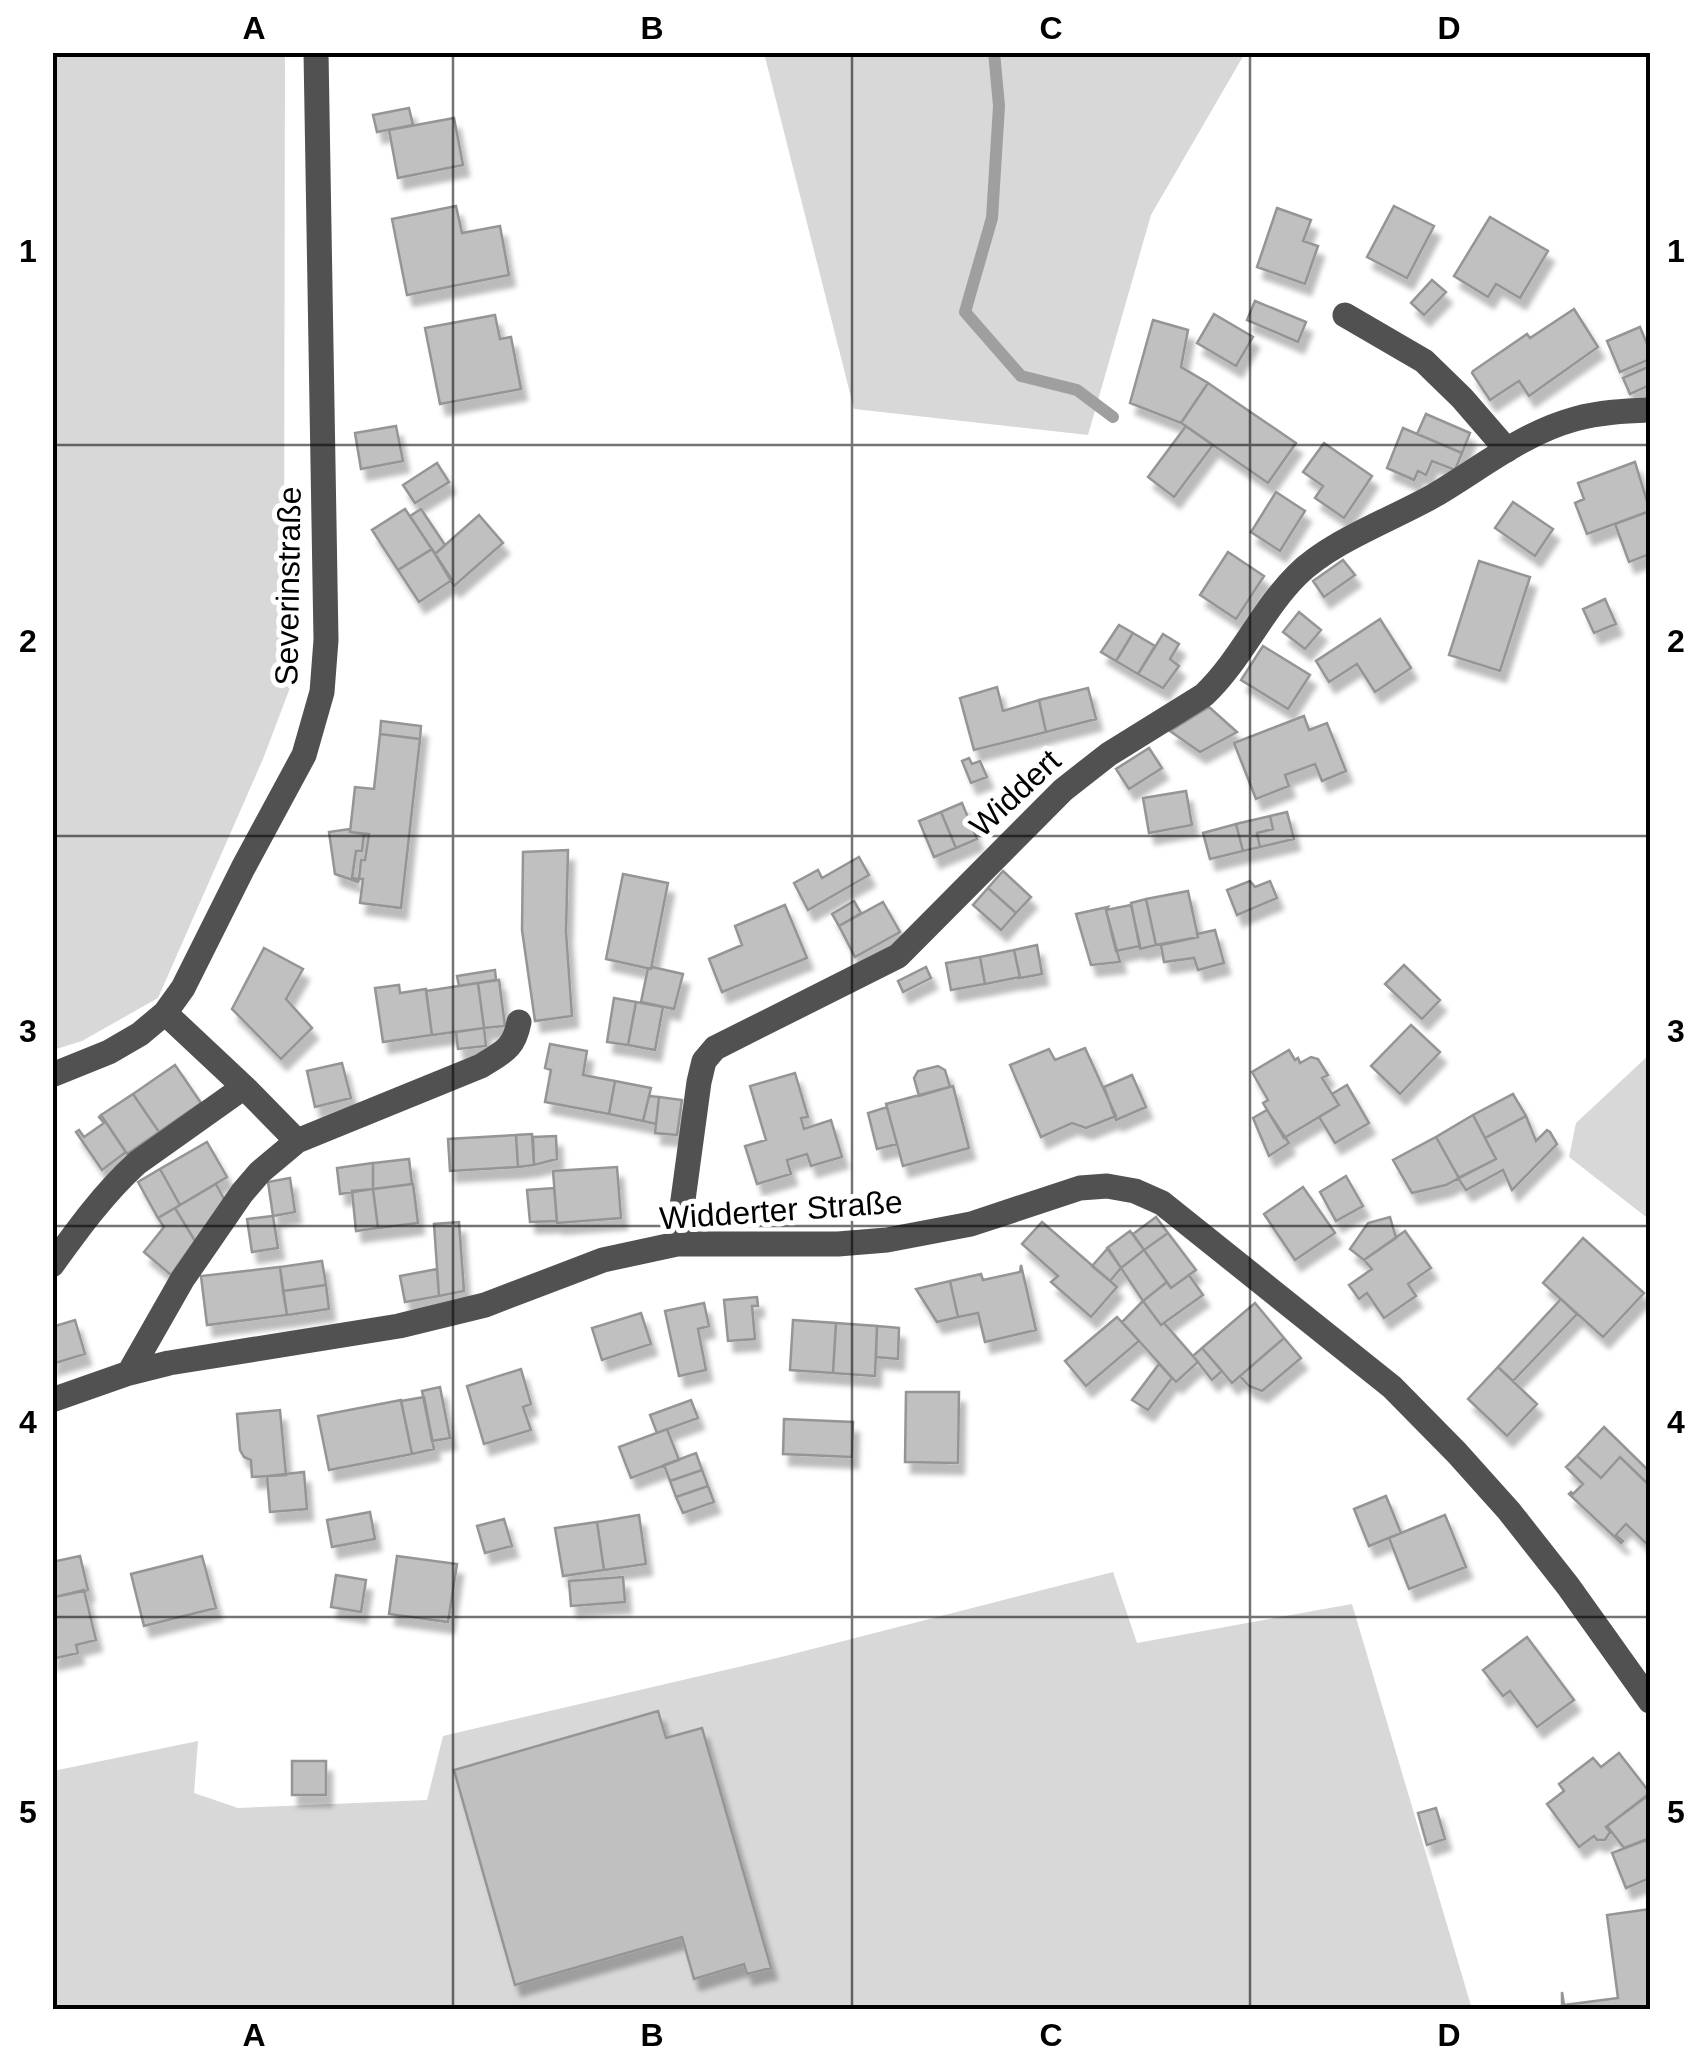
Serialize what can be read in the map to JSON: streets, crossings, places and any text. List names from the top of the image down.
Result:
{
  "streets": {
    "street": ["Severinstraße", "Widdert", "Widderter Straße"]
  },
  "crossings": [
    ["Widdert", "Widderter Straße"]
  ],
  "grid": {
    "columns": [
      "A",
      "B",
      "C",
      "D"
    ],
    "rows": [
      "1",
      "2",
      "3",
      "4",
      "5"
    ]
  }
}
